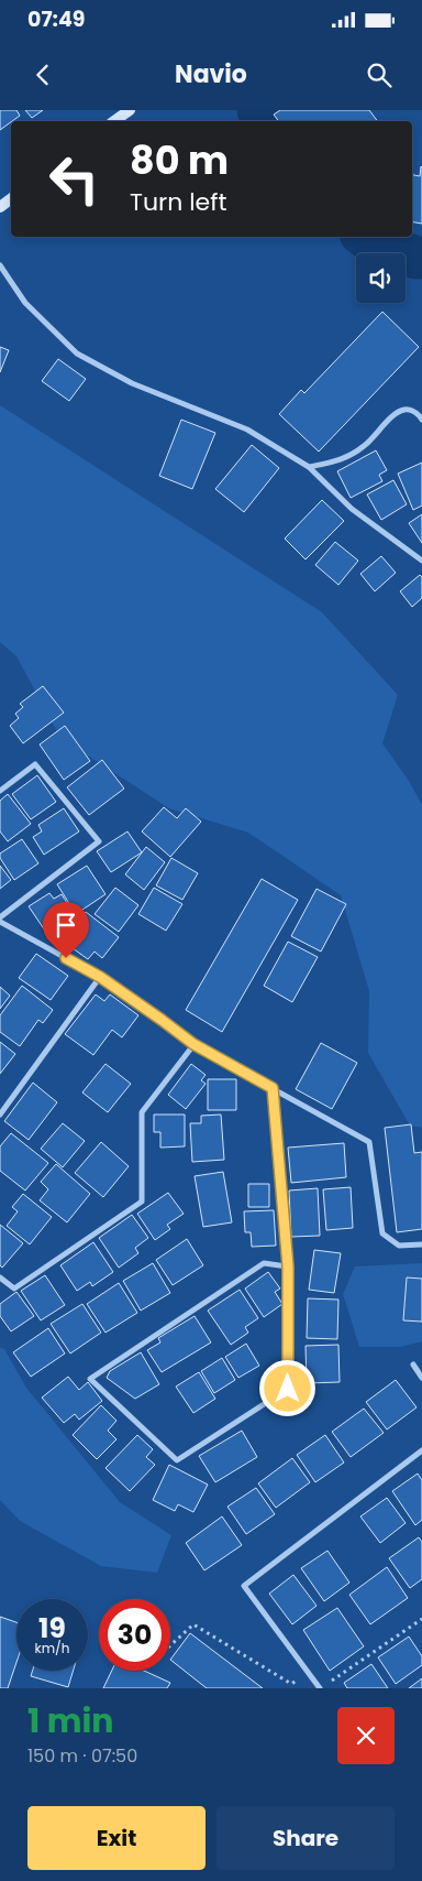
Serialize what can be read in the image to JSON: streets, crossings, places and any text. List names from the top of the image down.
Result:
{
  "page": {
    "status": "07:49",
    "header": "Navio",
    "turn": ["80 m", "Turn left"],
    "speed": "19 km/h",
    "limit": "30",
    "heading": ["1 min", "150 m · 07:50"],
    "buttons": ["Exit", "Share"]
  }
}
